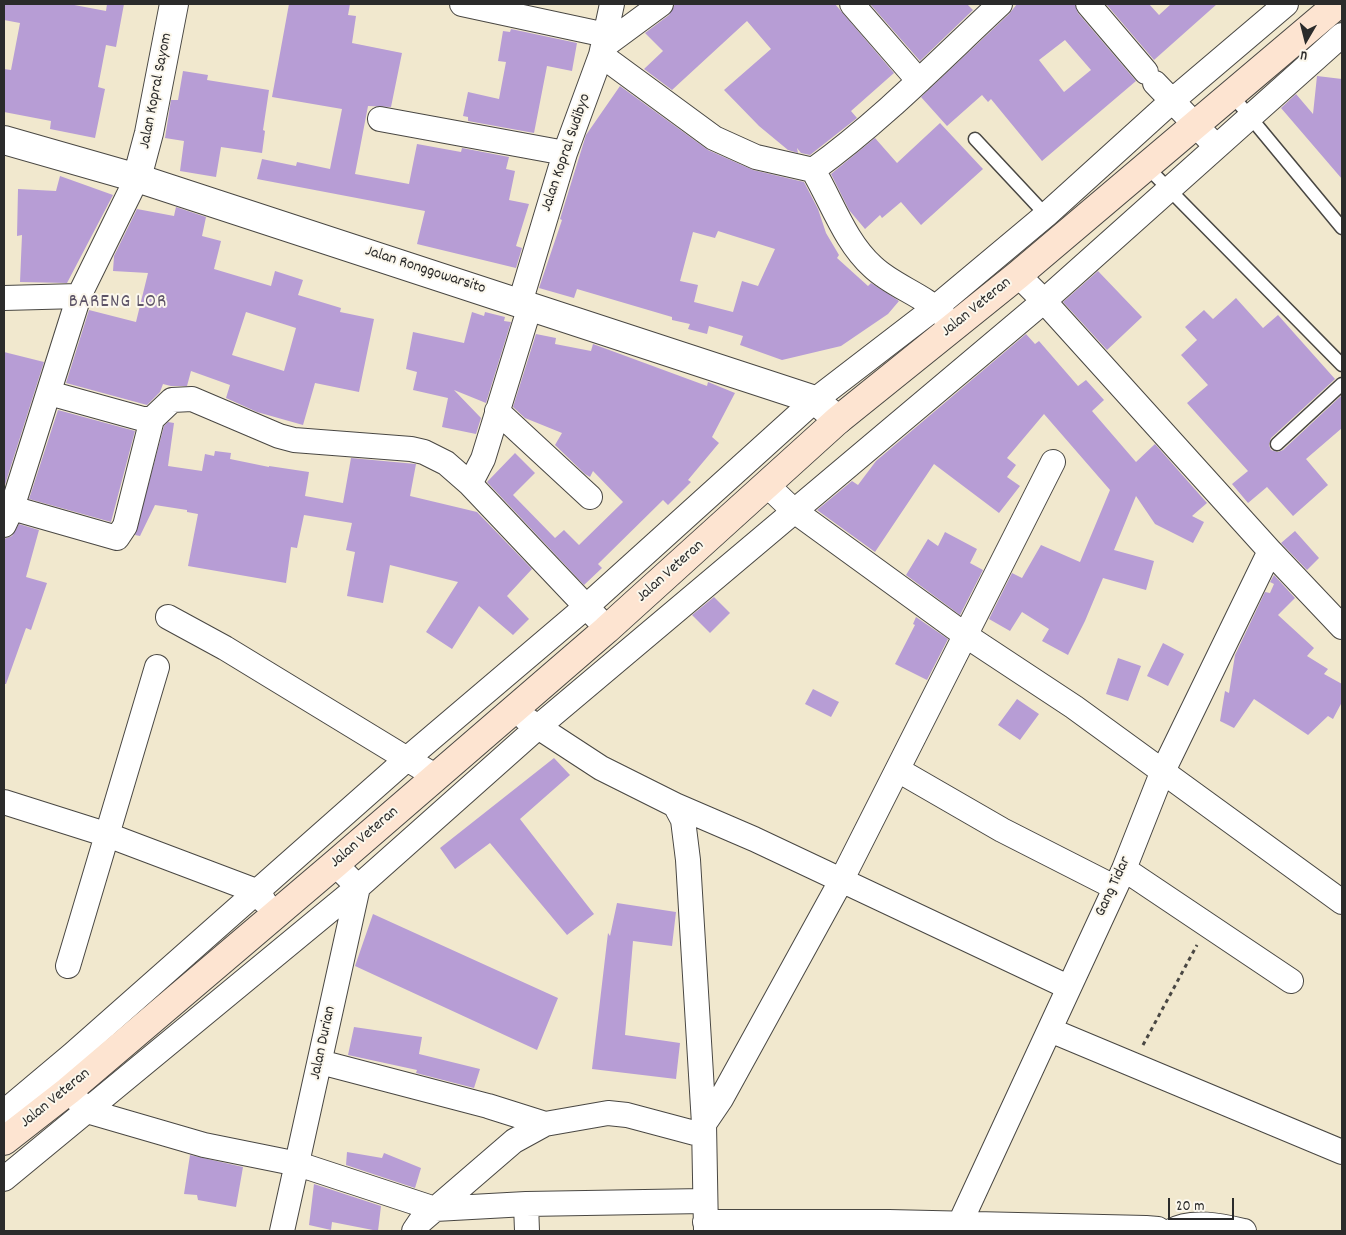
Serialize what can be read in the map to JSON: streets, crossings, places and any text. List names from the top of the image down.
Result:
{
  "streets": {
    "main road": ["Jalan Veteran"],
    "street": [
      "Jalan Kopral Sayom",
      "Jalan Kopral Sudibyo",
      "Jalan Ronggowarsito",
      "Gang Tidar",
      "Jalan Durian"
    ]
  },
  "crossings": [
    ["Jalan Kopral Sayom", "Jalan Ronggowarsito"],
    ["Jalan Kopral Sudibyo", "Jalan Ronggowarsito"],
    ["Jalan Ronggowarsito", "Jalan Veteran"]
  ],
  "districts": ["BARENG LOR"],
  "scale_bar": "20 m",
  "north": "bottom"
}
